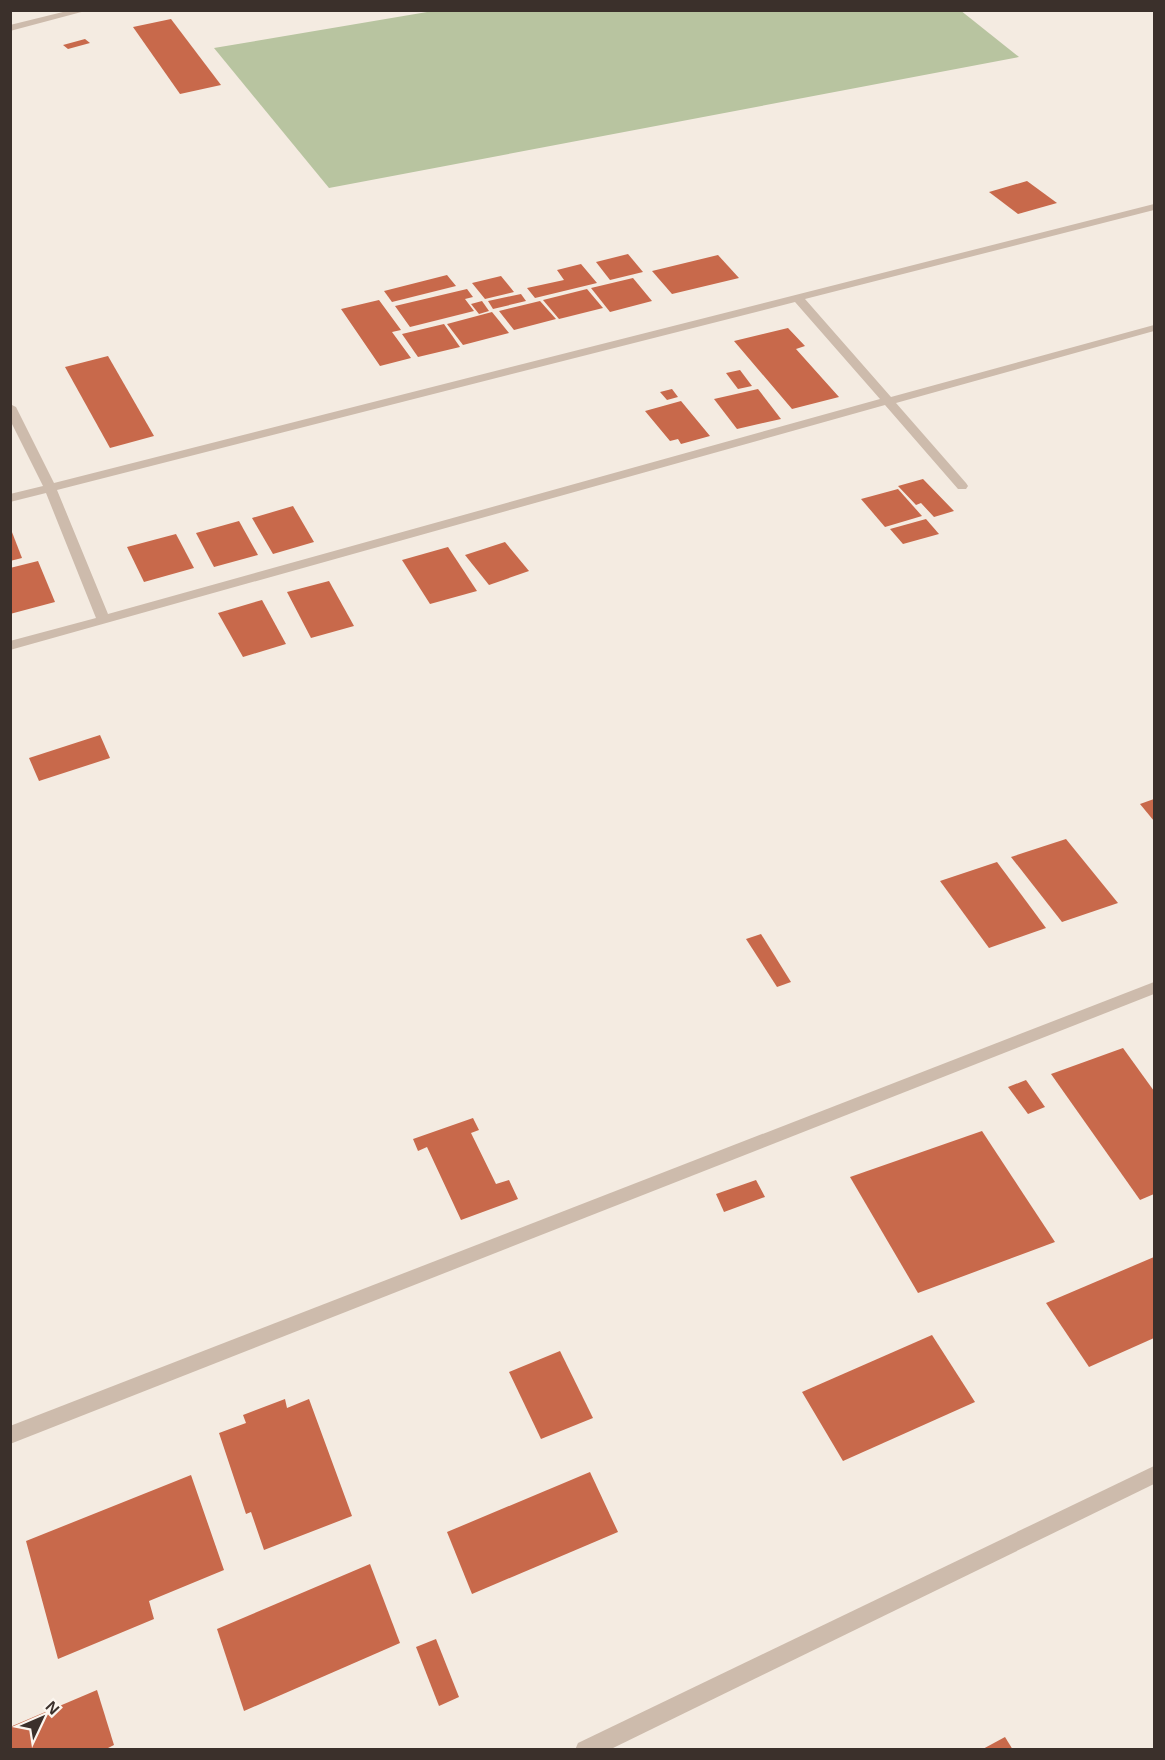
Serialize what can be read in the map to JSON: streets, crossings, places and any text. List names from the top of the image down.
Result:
{
  "north": "top right"
}
